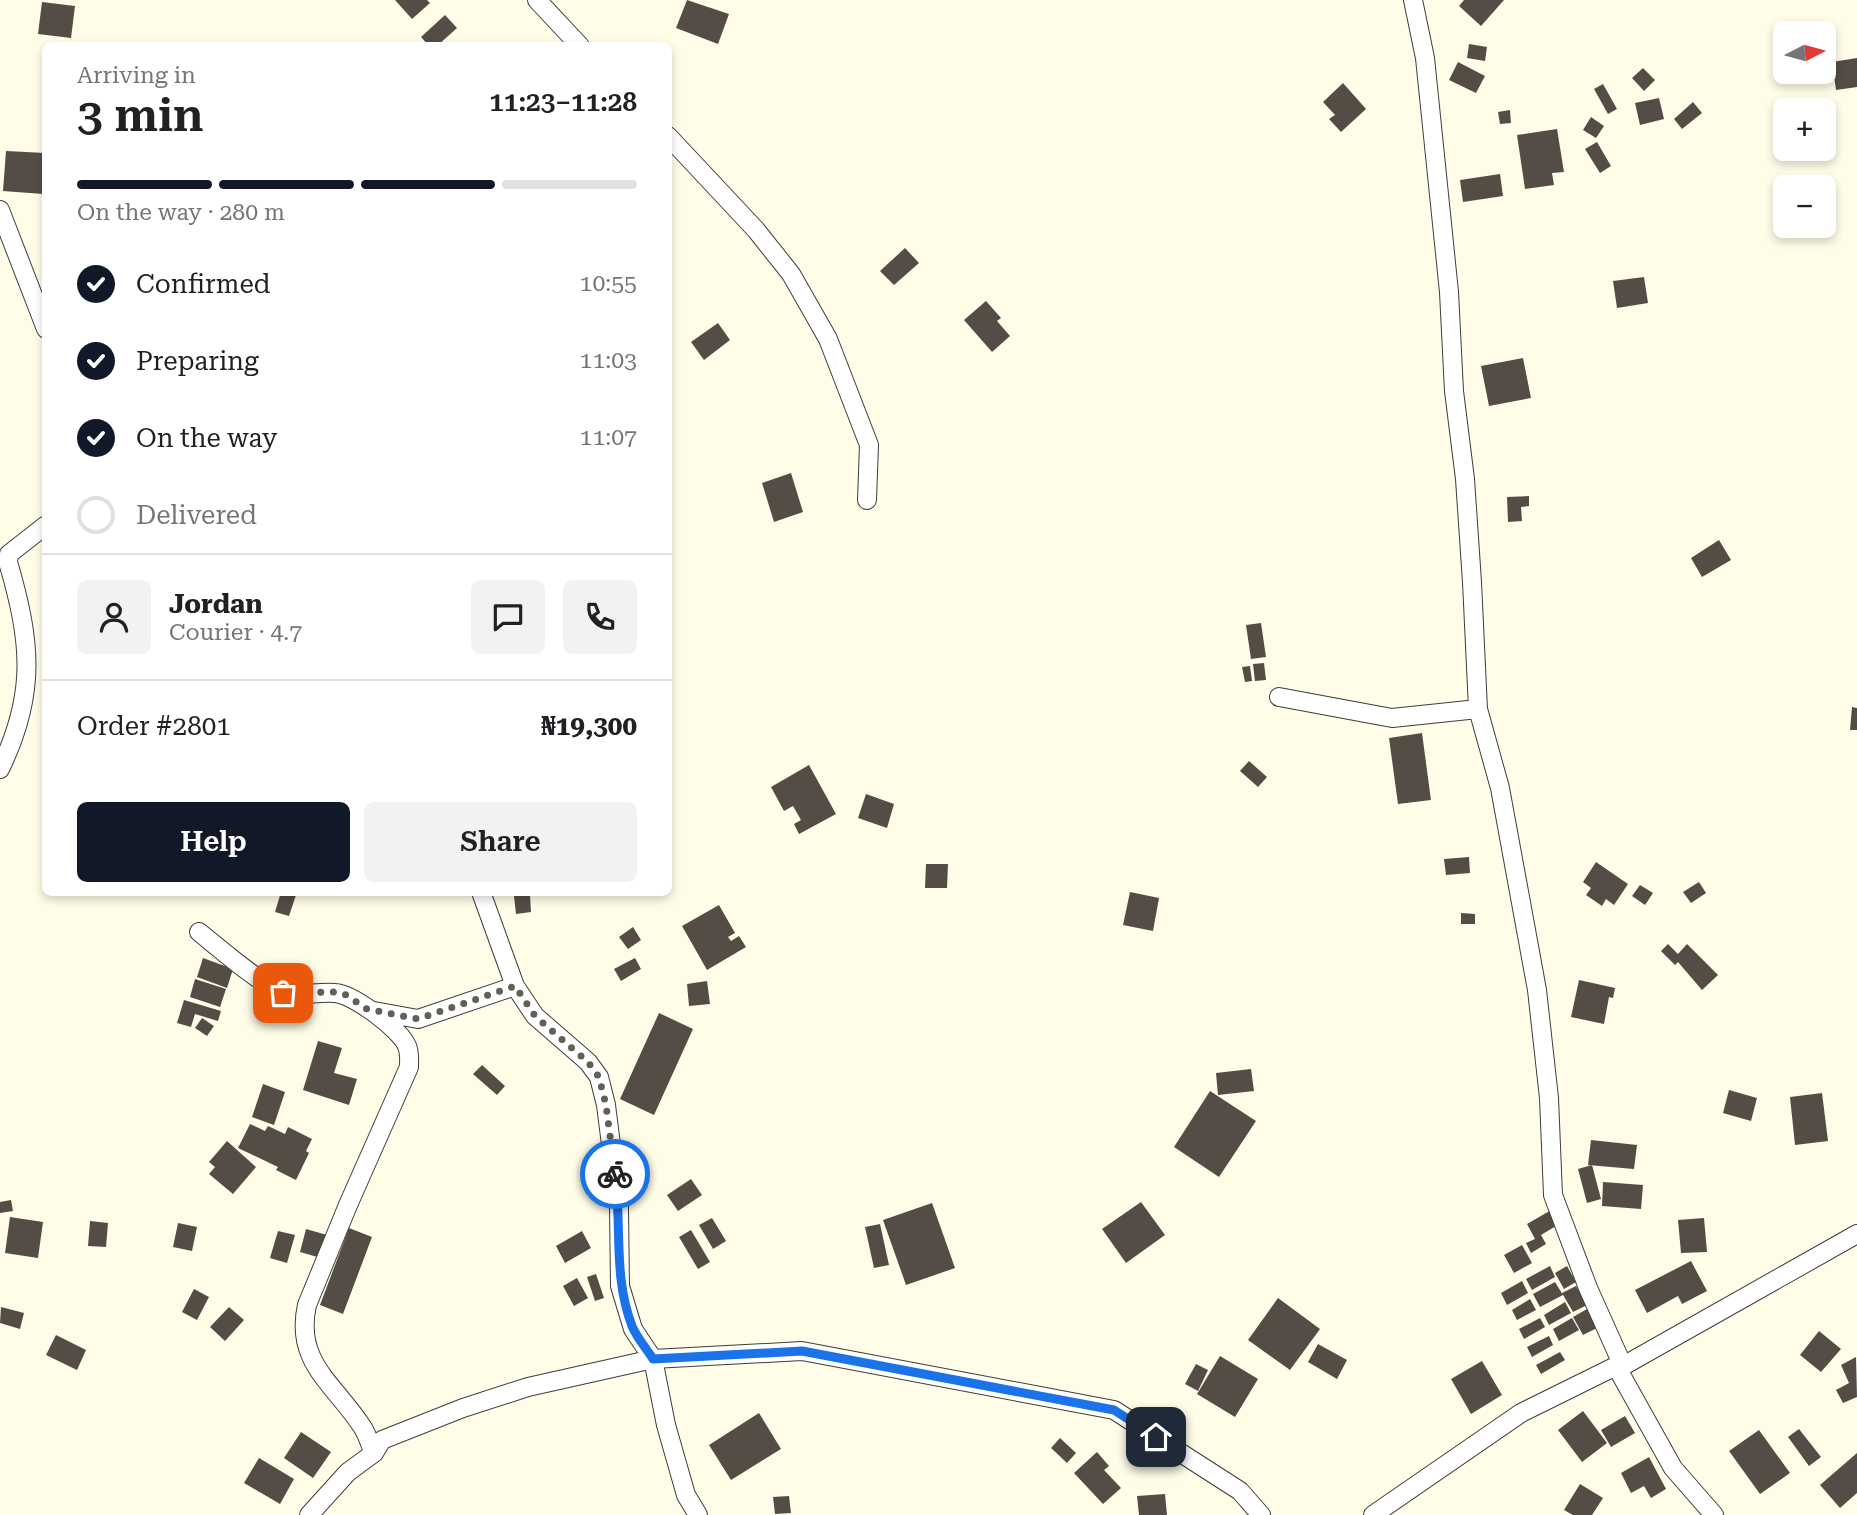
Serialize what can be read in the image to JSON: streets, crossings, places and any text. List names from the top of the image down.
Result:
{
  "north": "right",
  "page": {
    "map_buttons": ["+", "−"],
    "heading": ["3 min", "Arriving in", "11:23–11:28"],
    "panel": [
      "Jordan",
      "Courier · 4.7",
      "Order #2801",
      "₦19,300"
    ],
    "bar": "On the way · 280 m",
    "list": [
      ["Confirmed", "10:55"],
      ["Preparing", "11:03"],
      ["On the way", "11:07"],
      "Delivered"
    ],
    "buttons": ["Help", "Share"]
  }
}
